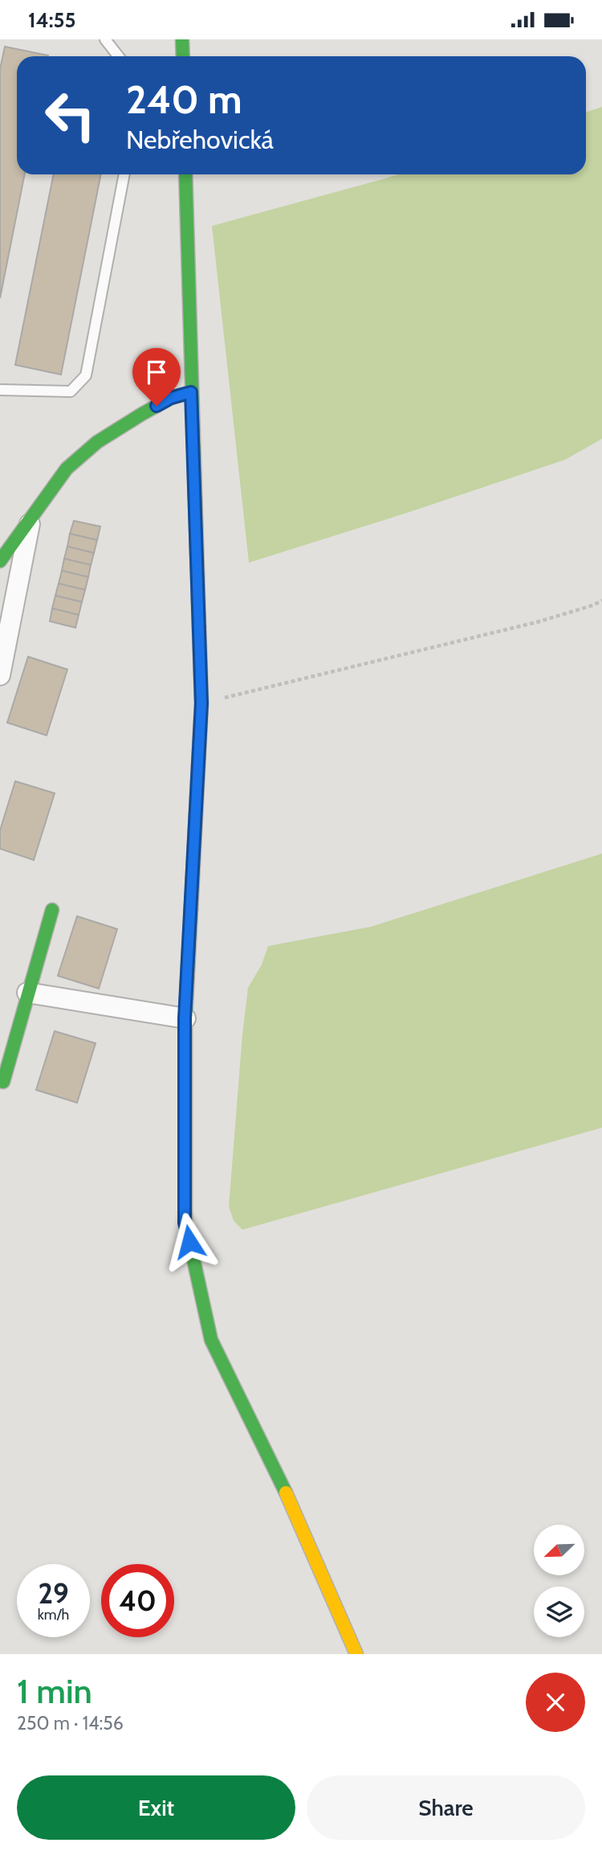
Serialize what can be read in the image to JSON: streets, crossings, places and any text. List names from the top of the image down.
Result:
{
  "north": "bottom left",
  "page": {
    "status": "14:55",
    "turn": ["240 m", "Nebřehovická"],
    "speed": "29 km/h",
    "limit": "40",
    "heading": ["1 min", "250 m · 14:56"],
    "buttons": ["Exit", "Share"]
  }
}
